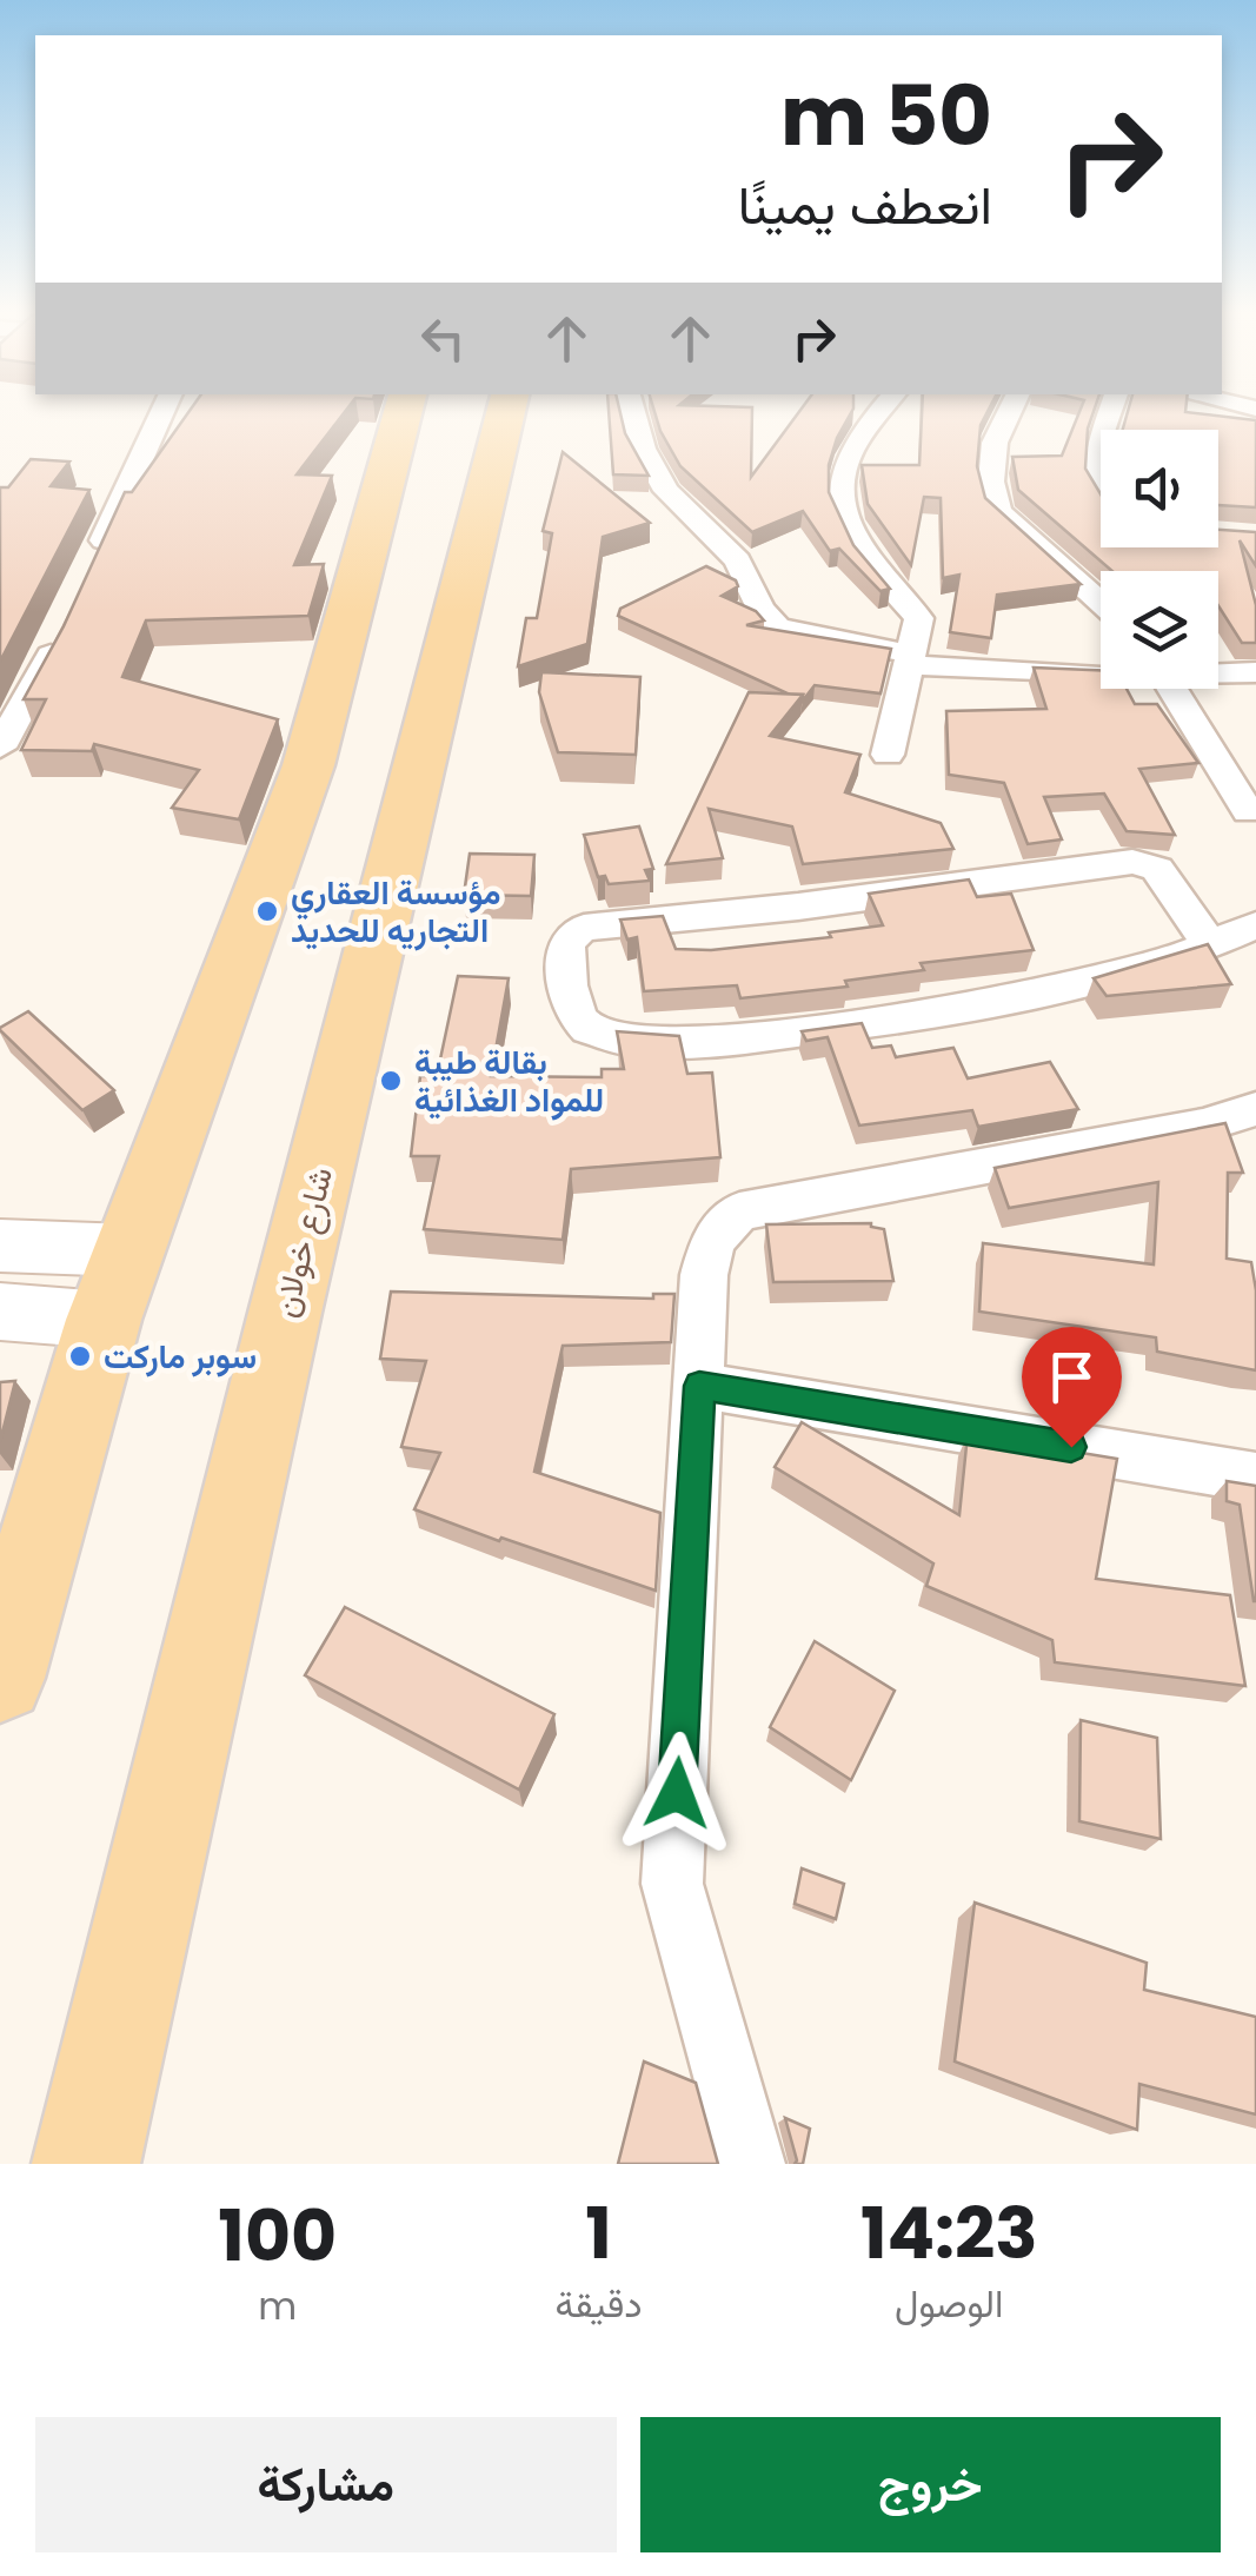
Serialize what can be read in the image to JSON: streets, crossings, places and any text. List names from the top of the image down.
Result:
{
  "streets": {
    "main road": ["شارع خولان"]
  },
  "places": ["مؤسسة العقاري التجاريه للحديد", "بقالة طيبة للمواد الغذائية", "سوبر ماركت"],
  "page": {
    "turn": ["50 m", "انعطف يمينًا"],
    "eta": [
      "14:23",
      "الوصول",
      "1",
      "دقيقة",
      "100",
      "m"
    ],
    "buttons": ["خروج", "مشاركة"]
  }
}
